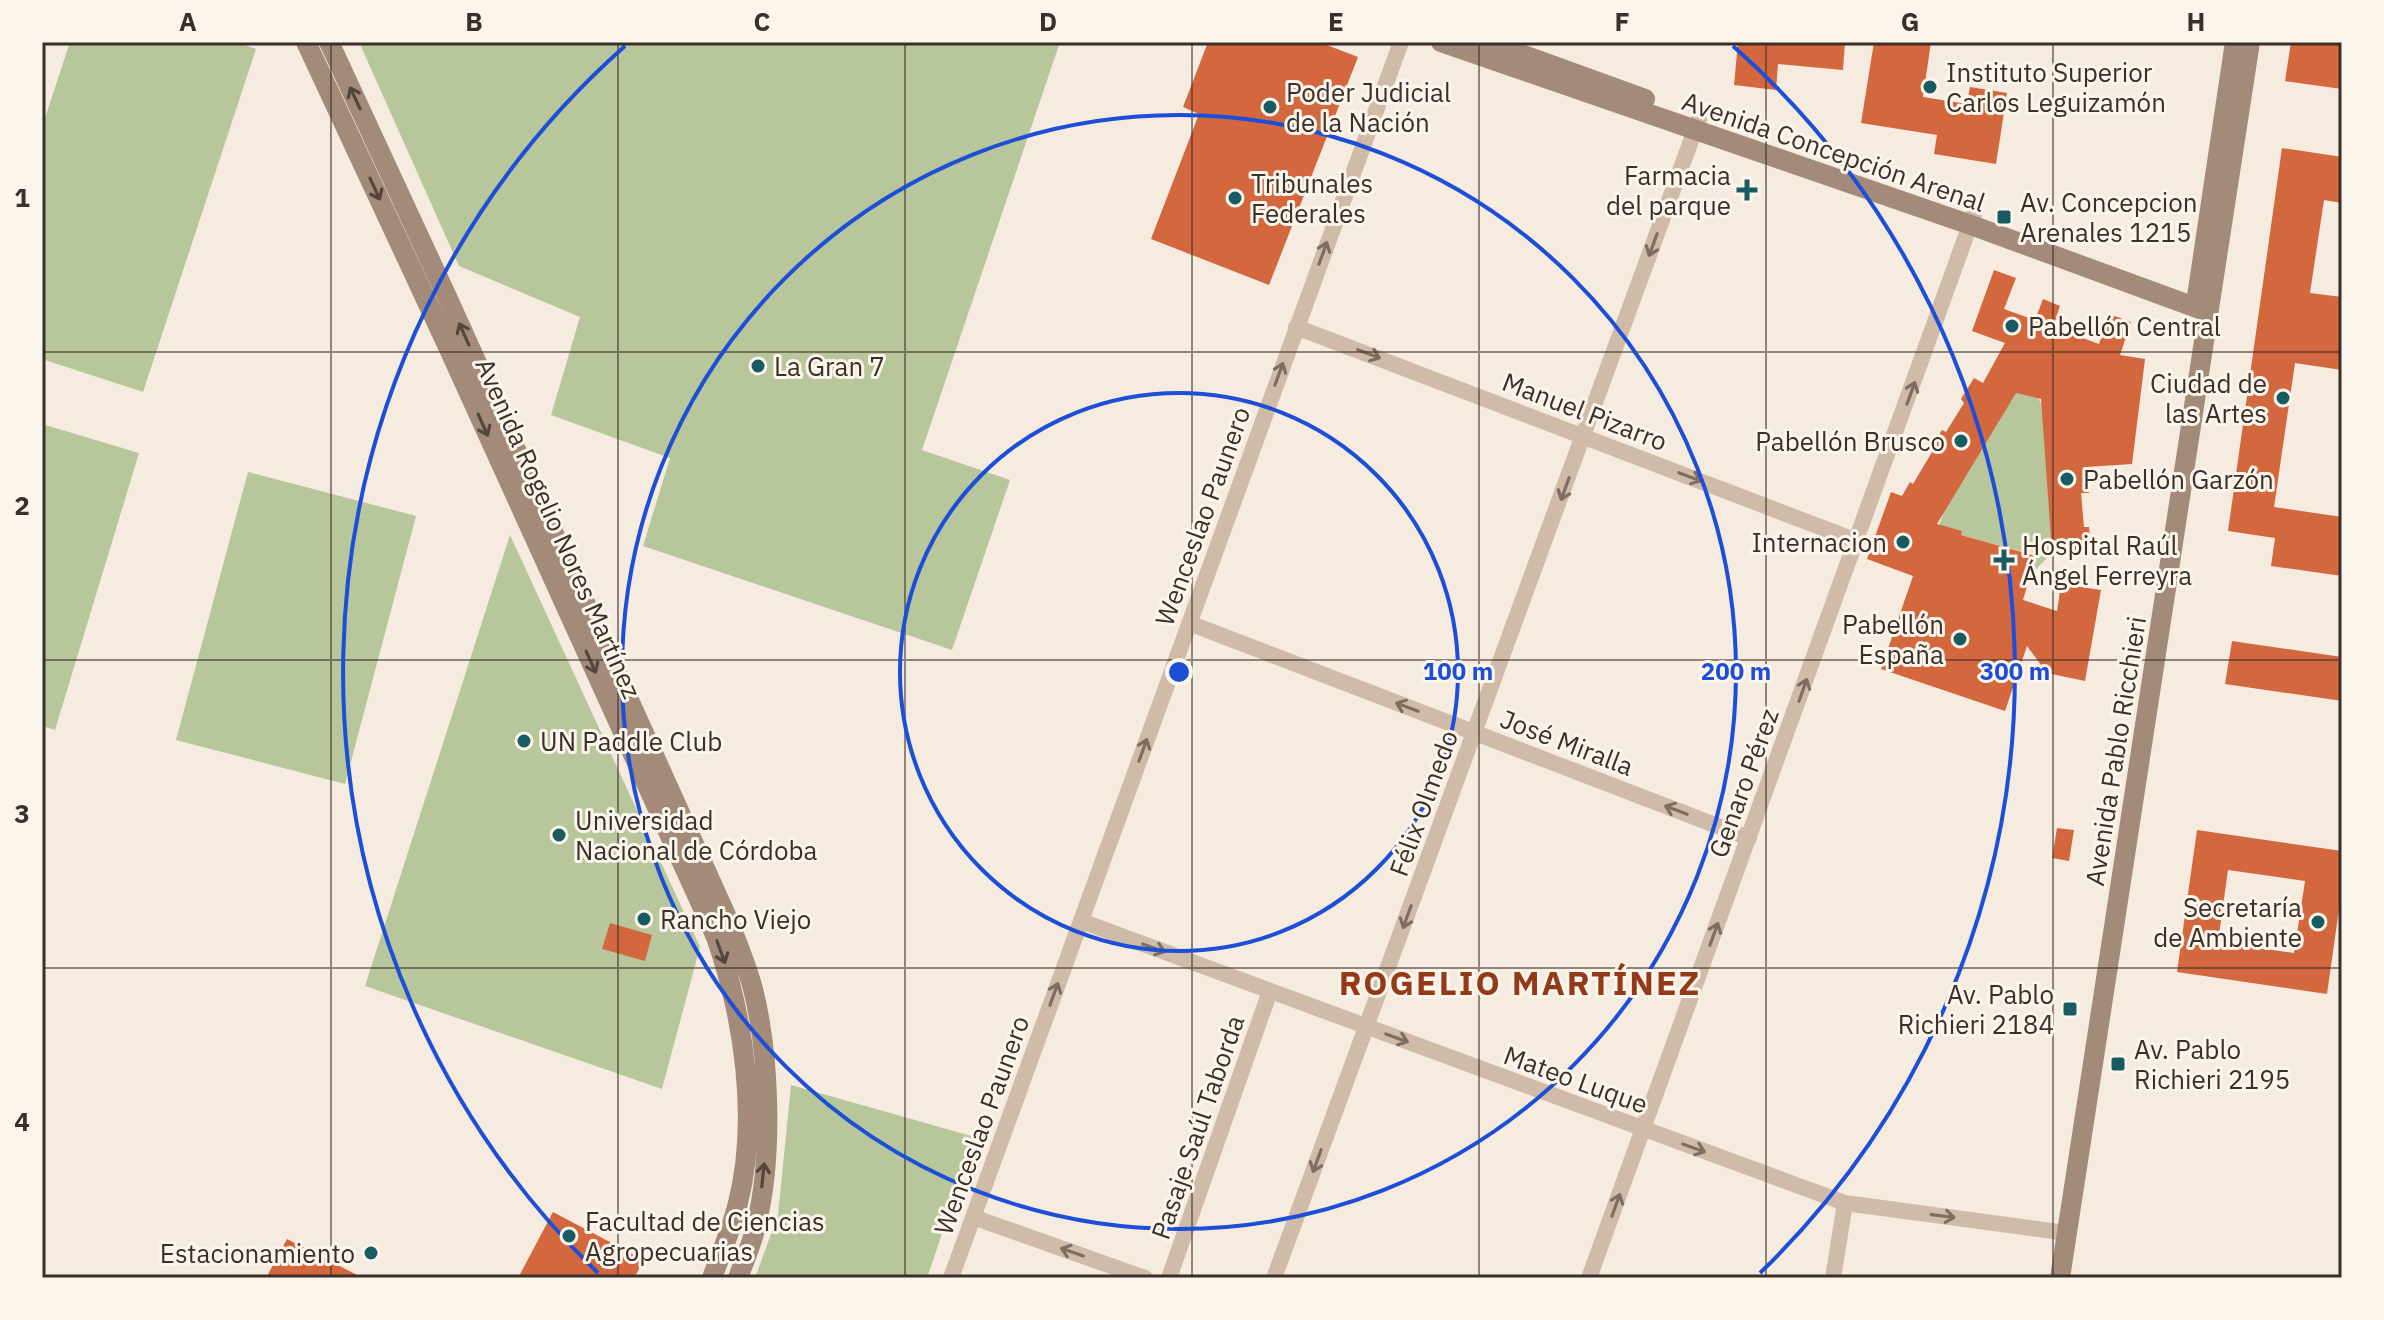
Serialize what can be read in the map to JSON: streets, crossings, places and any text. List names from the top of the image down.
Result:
{
  "streets": {
    "main road": ["Avenida Concepción Arenal", "Avenida Rogelio Nores Martínez", "Avenida Pablo Ricchieri"],
    "street": [
      "Manuel Pizarro",
      "Wenceslao Paunero",
      "José Miralla",
      "Genaro Pérez",
      "Félix Olmedo",
      "Mateo Luque",
      "Pasaje Saúl Taborda"
    ]
  },
  "crossings": [
    ["Avenida Concepción Arenal", "Avenida Pablo Ricchieri"],
    ["Avenida Concepción Arenal", "Genaro Pérez"],
    ["Avenida Concepción Arenal", "Félix Olmedo"],
    ["Manuel Pizarro", "Wenceslao Paunero"],
    ["Manuel Pizarro", "Genaro Pérez"],
    ["Manuel Pizarro", "Félix Olmedo"],
    ["Wenceslao Paunero", "José Miralla"],
    ["Wenceslao Paunero", "Mateo Luque"],
    ["José Miralla", "Genaro Pérez"],
    ["José Miralla", "Félix Olmedo"],
    ["Avenida Pablo Ricchieri", "Mateo Luque"],
    ["Genaro Pérez", "Mateo Luque"],
    ["Félix Olmedo", "Mateo Luque"],
    ["Mateo Luque", "Pasaje Saúl Taborda"]
  ],
  "one_way": [
    "Manuel Pizarro",
    "Wenceslao Paunero",
    "José Miralla",
    "Genaro Pérez",
    "Félix Olmedo",
    "Mateo Luque"
  ],
  "districts": ["ROGELIO MARTÍNEZ"],
  "places": {
    "other": [
      "Instituto Superior Carlos Leguizamón",
      "Poder Judicial de la Nación",
      "Tribunales Federales",
      "Pabellón Central",
      "La Gran 7",
      "Ciudad de las Artes",
      "Pabellón Brusco",
      "Pabellón Garzón",
      "Internacion",
      "Pabellón España",
      "UN Paddle Club",
      "Universidad Nacional de Córdoba",
      "Rancho Viejo",
      "Secretaría de Ambiente",
      "Facultad de Ciencias Agropecuarias",
      "Estacionamiento"
    ],
    "health": ["Farmacia del parque", "Hospital Raúl Ángel Ferreyra"],
    "transit": ["Av. Concepcion Arenales 1215", "Av. Pablo Richieri 2184", "Av. Pablo Richieri 2195"]
  },
  "grid": {
    "columns": [
      "A",
      "B",
      "C",
      "D",
      "E",
      "F",
      "G",
      "H"
    ],
    "rows": [
      "1",
      "2",
      "3",
      "4"
    ]
  },
  "rings": ["100 m", "200 m", "300 m"]
}
